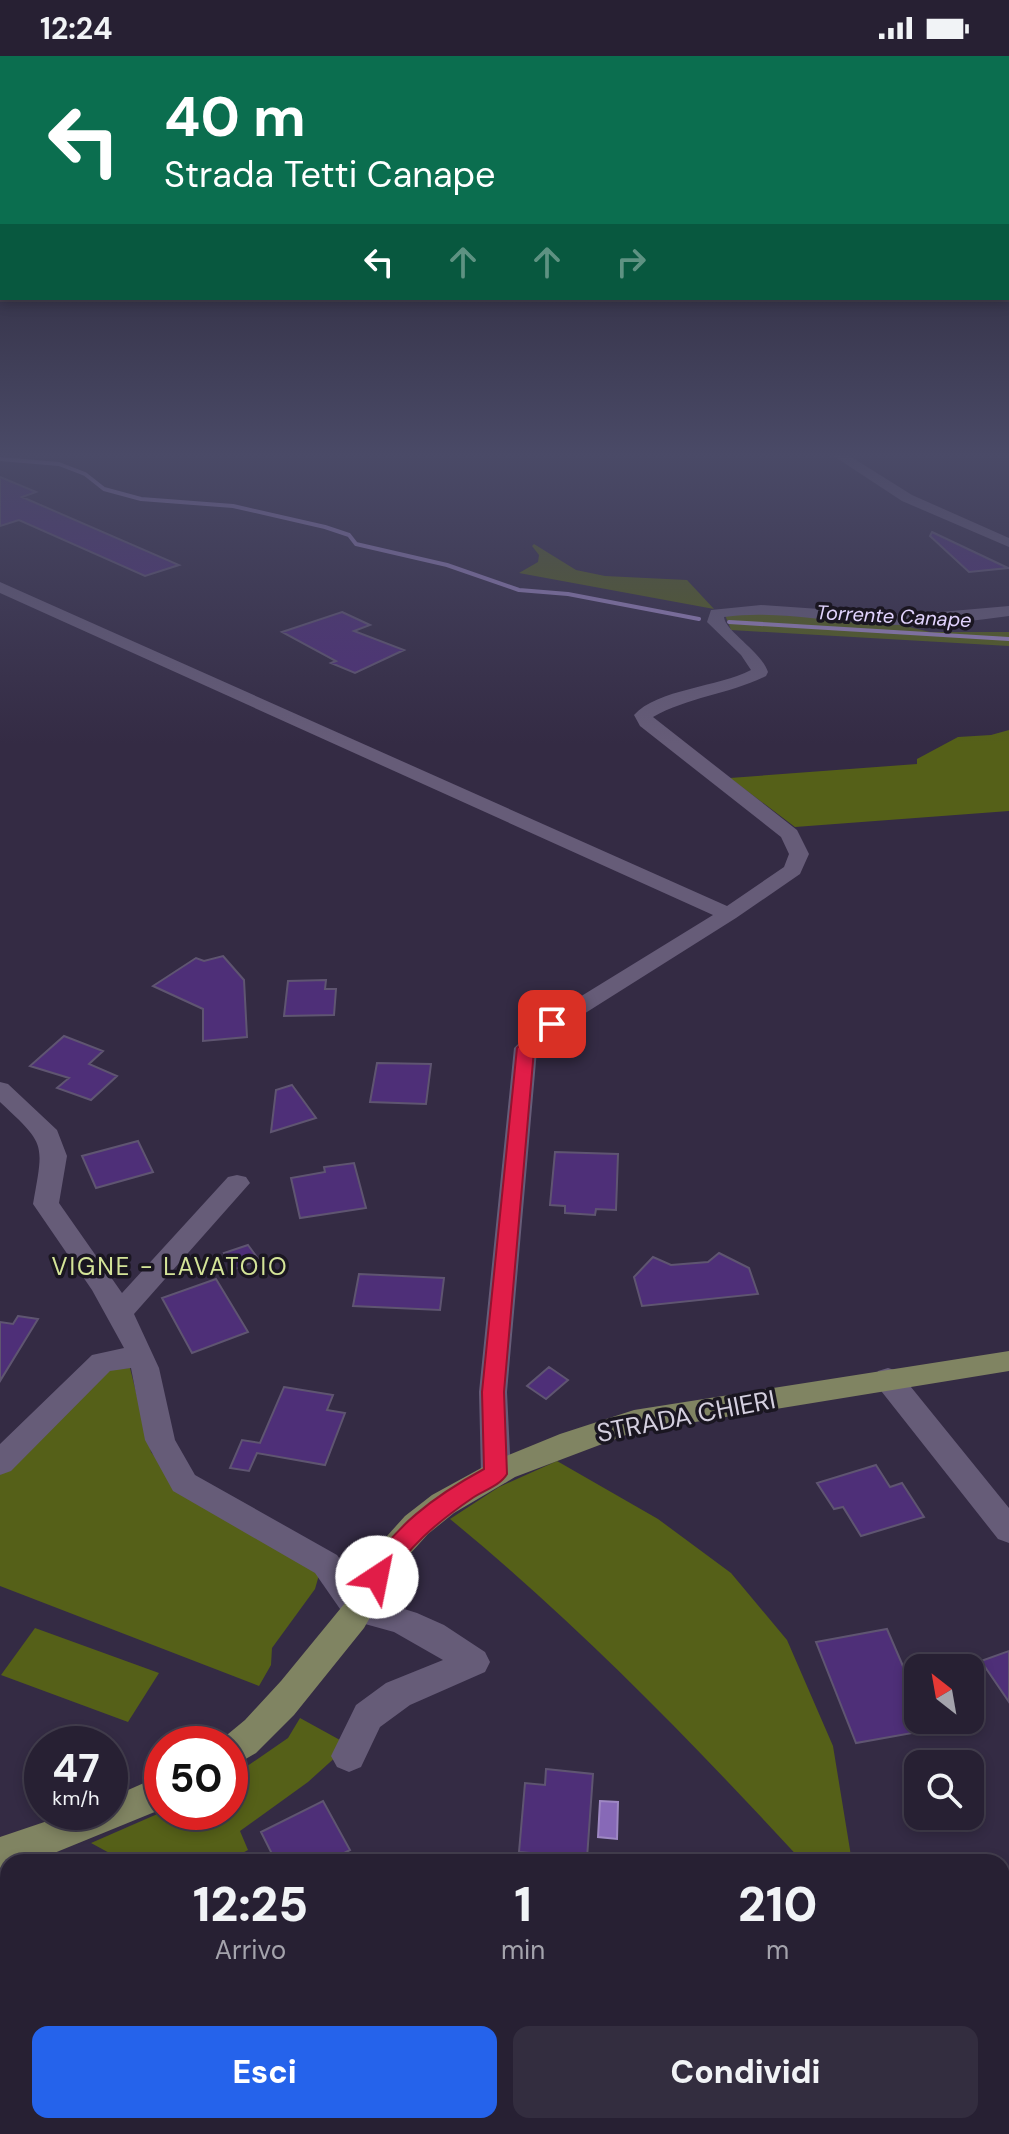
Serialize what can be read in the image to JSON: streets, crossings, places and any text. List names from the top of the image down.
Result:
{
  "streets": {
    "main road": ["STRADA CHIERI"]
  },
  "districts": ["VIGNE - LAVATOIO"],
  "water": ["Torrente Canape"],
  "north": "top left",
  "page": {
    "status": "12:24",
    "turn": ["40 m", "Strada Tetti Canape"],
    "speed": "47 km/h",
    "limit": "50",
    "eta": [
      "12:25",
      "Arrivo",
      "1",
      "min",
      "210",
      "m"
    ],
    "buttons": ["Esci", "Condividi"]
  }
}
